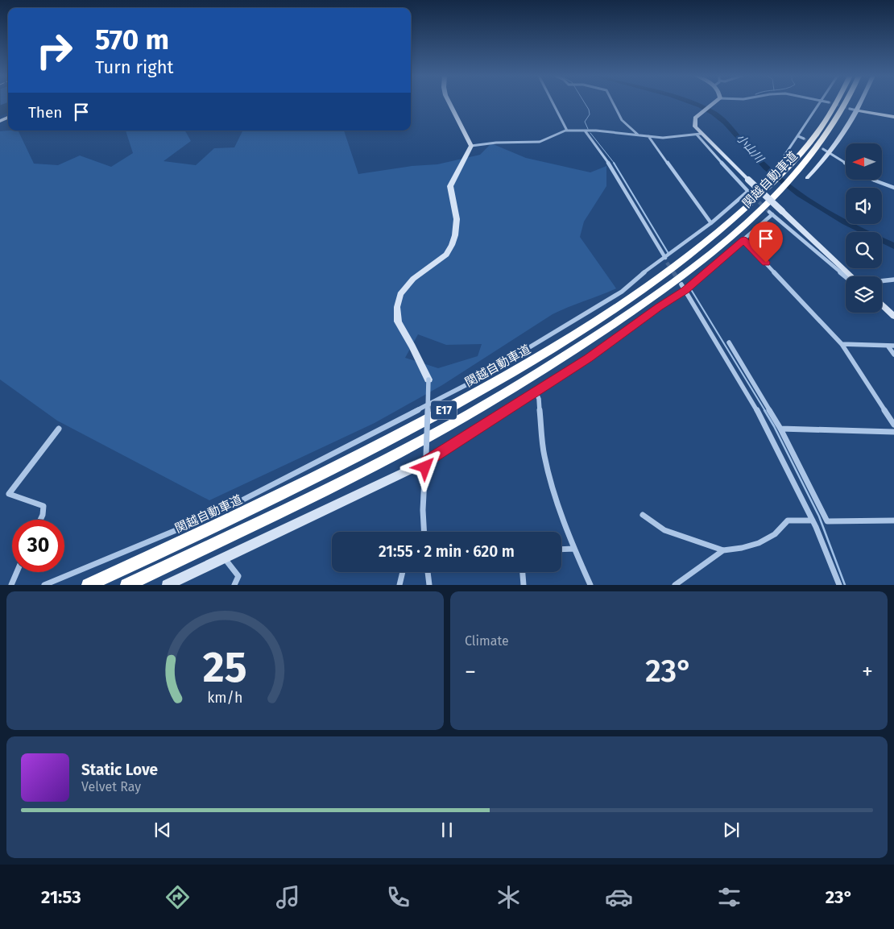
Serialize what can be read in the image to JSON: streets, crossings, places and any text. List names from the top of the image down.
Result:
{
  "streets": {
    "highway": ["関越自動車道", "E17"]
  },
  "water": ["小山川"],
  "north": "left",
  "page": {
    "turn": ["570 m", "Turn right"],
    "then": "Then",
    "limit": "30",
    "trip": "21:55 · 2 min · 620 m",
    "tile": "Climate",
    "heat": ["−", "23°", "+"],
    "song": ["Static Love", "Velvet Ray"],
    "tabs": ["21:53", "23°"],
    "gauge": ["25", "km/h"]
  }
}
